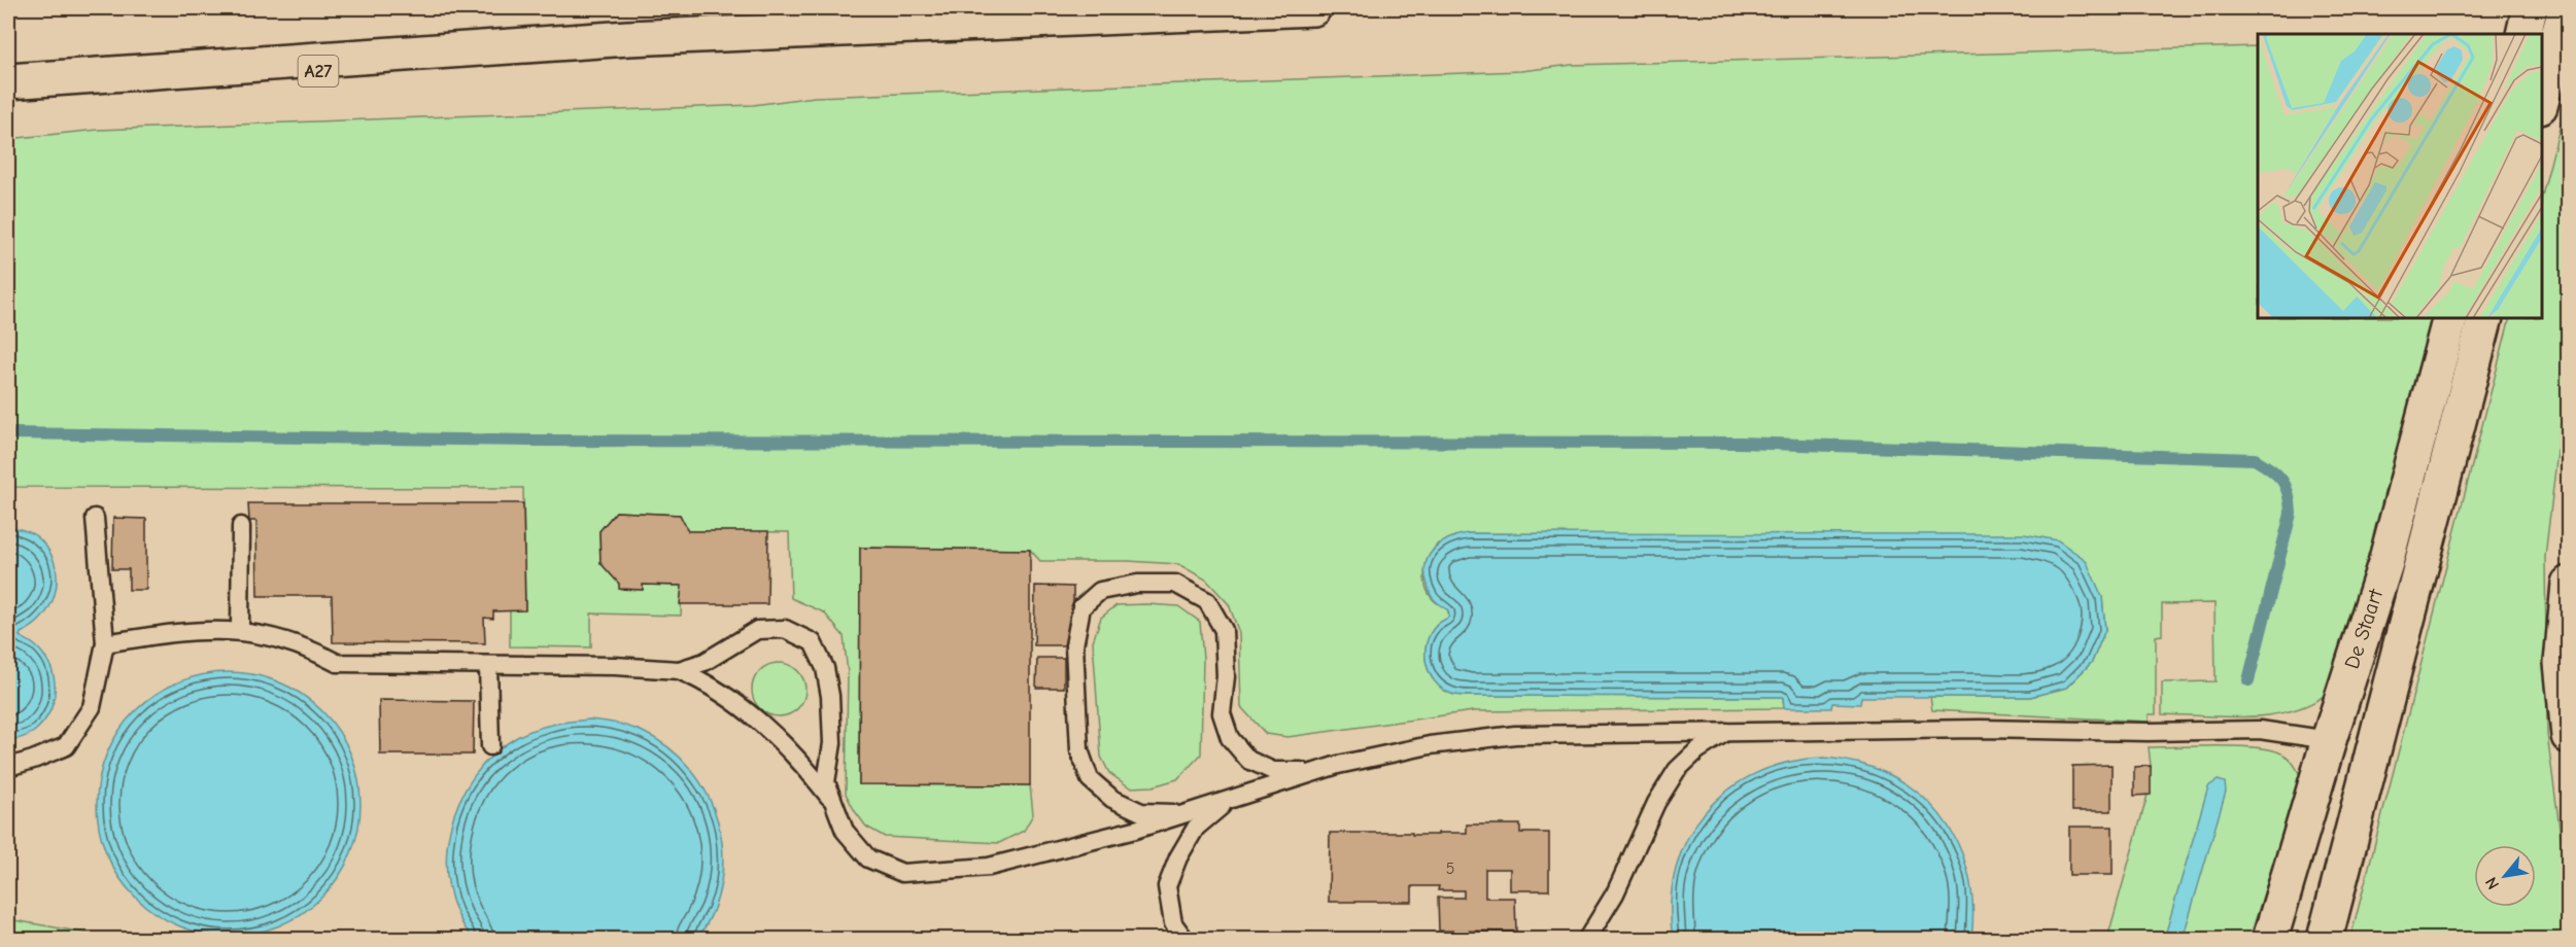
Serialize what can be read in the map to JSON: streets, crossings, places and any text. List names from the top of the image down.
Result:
{
  "streets": {
    "main road": ["A27", "De Staart"]
  },
  "house_numbers": ["5"],
  "north": "bottom left"
}
